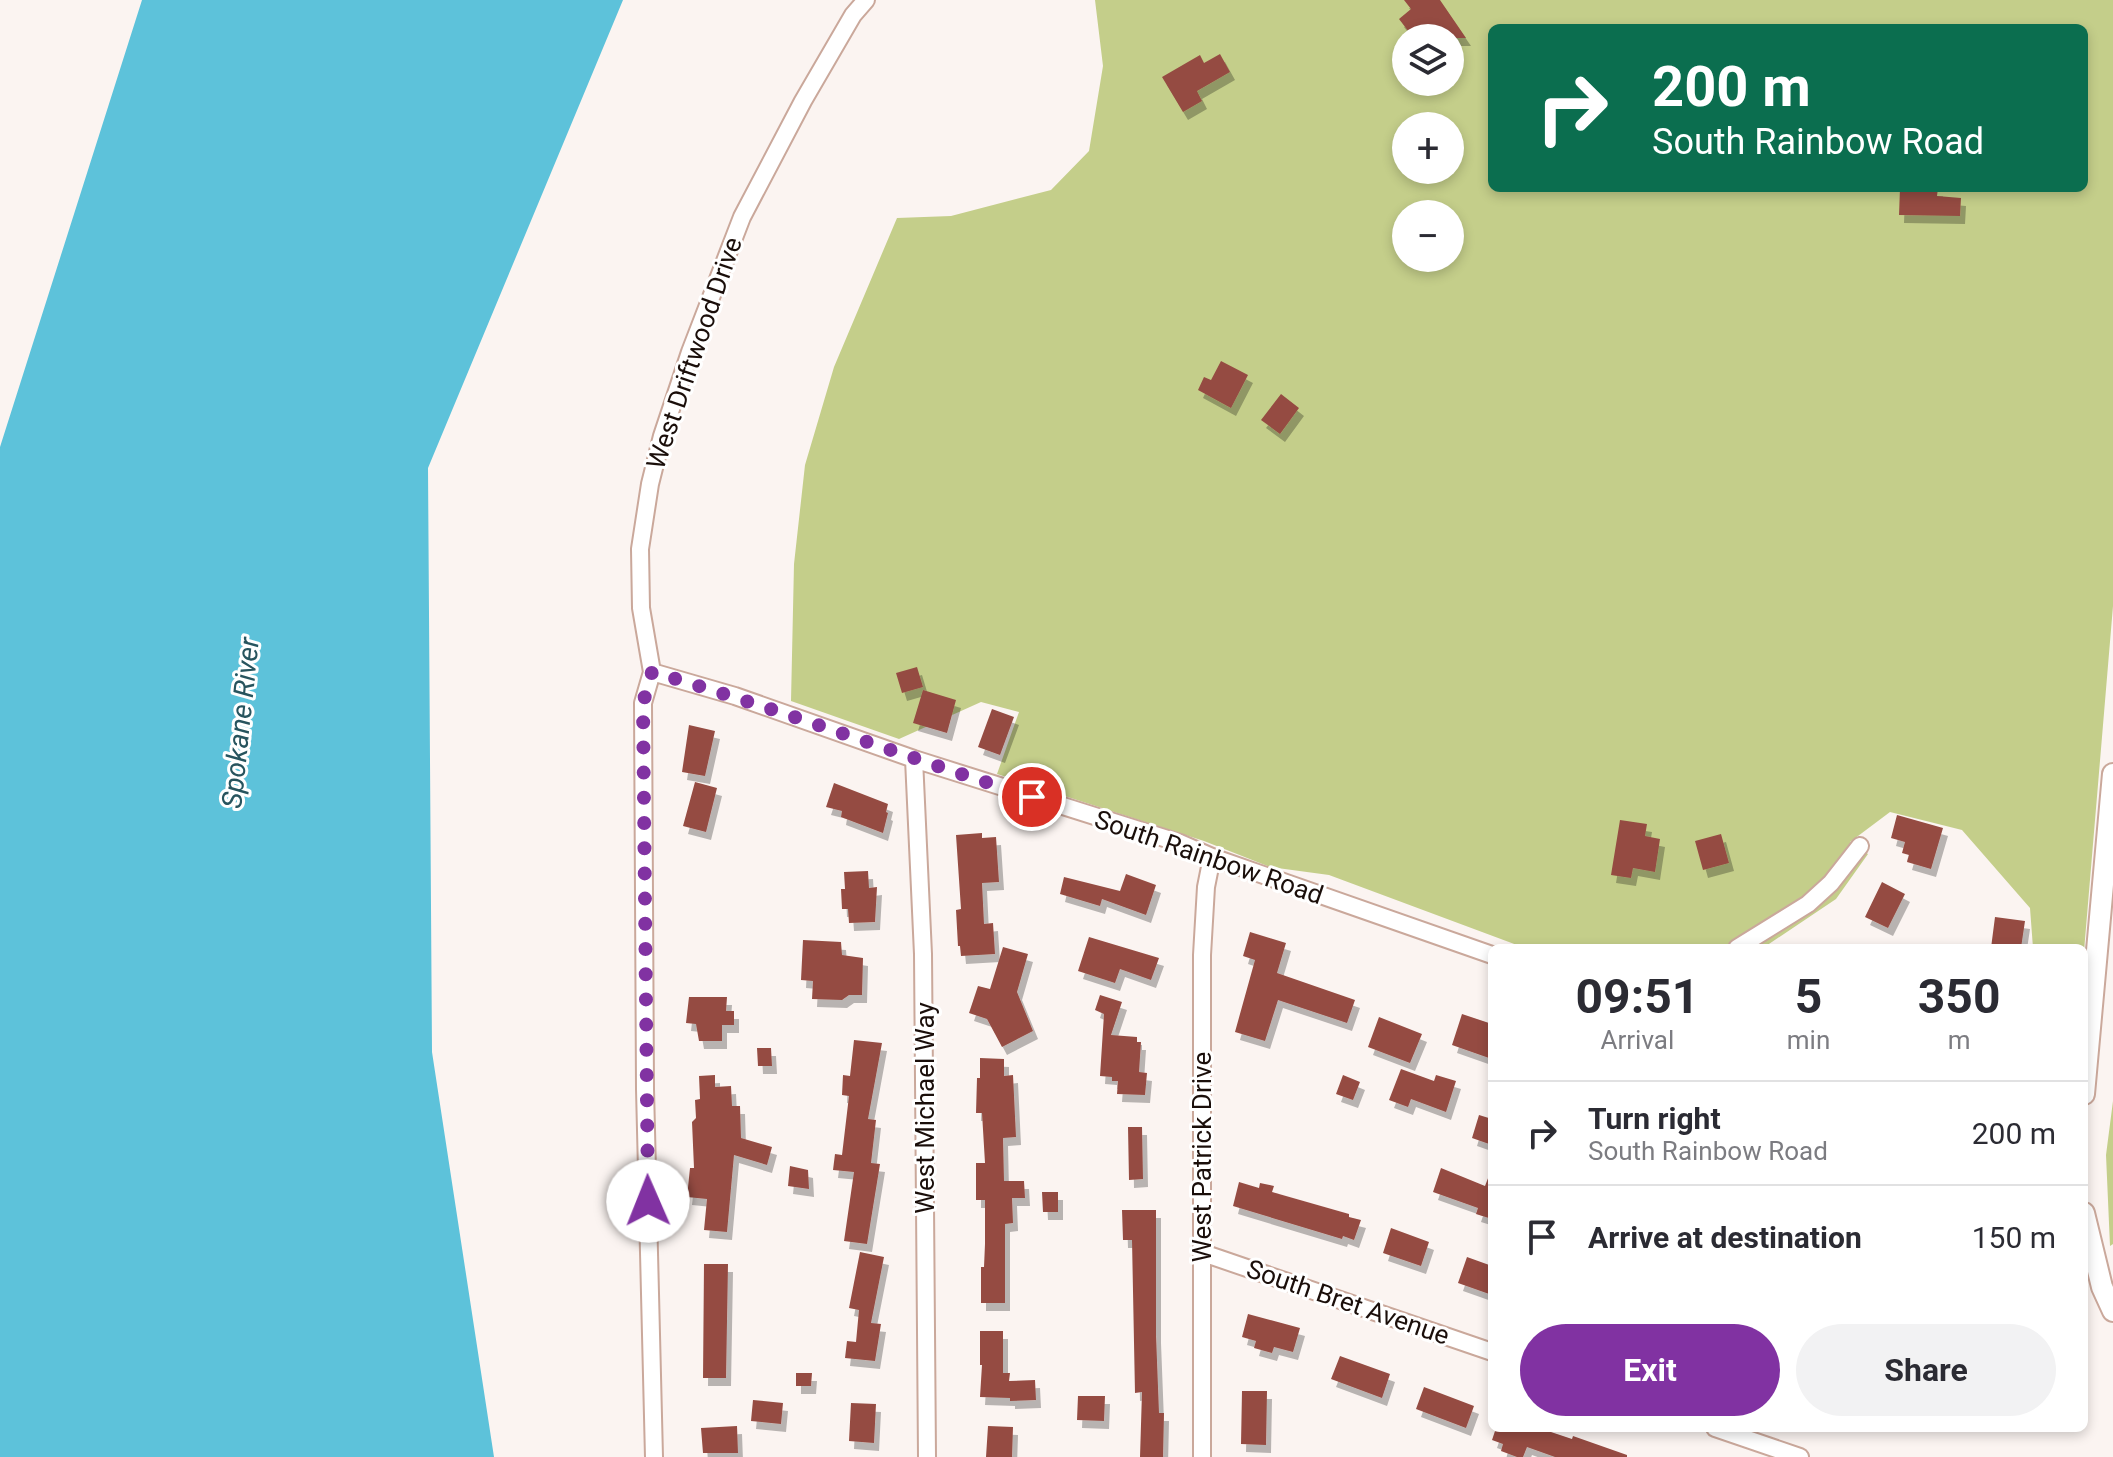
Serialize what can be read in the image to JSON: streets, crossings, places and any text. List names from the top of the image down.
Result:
{
  "streets": {
    "street": [
      "West Driftwood Drive",
      "South Rainbow Road",
      "West Michael Way",
      "West Patrick Drive",
      "South Bret Avenue"
    ]
  },
  "crossings": [
    ["West Driftwood Drive", "South Rainbow Road"],
    ["South Rainbow Road", "West Michael Way"],
    ["South Rainbow Road", "West Patrick Drive"],
    ["West Patrick Drive", "South Bret Avenue"]
  ],
  "water": ["Spokane River"],
  "page": {
    "map_buttons": ["+", "−"],
    "turn": ["200 m", "South Rainbow Road"],
    "eta": [
      "09:51",
      "Arrival",
      "5",
      "min",
      "350",
      "m"
    ],
    "list": [
      {
        "name": "Turn right",
        "note": "South Rainbow Road",
        "value": "200 m"
      },
      {
        "name": "Arrive at destination",
        "value": "150 m"
      }
    ],
    "buttons": ["Exit", "Share"]
  }
}
